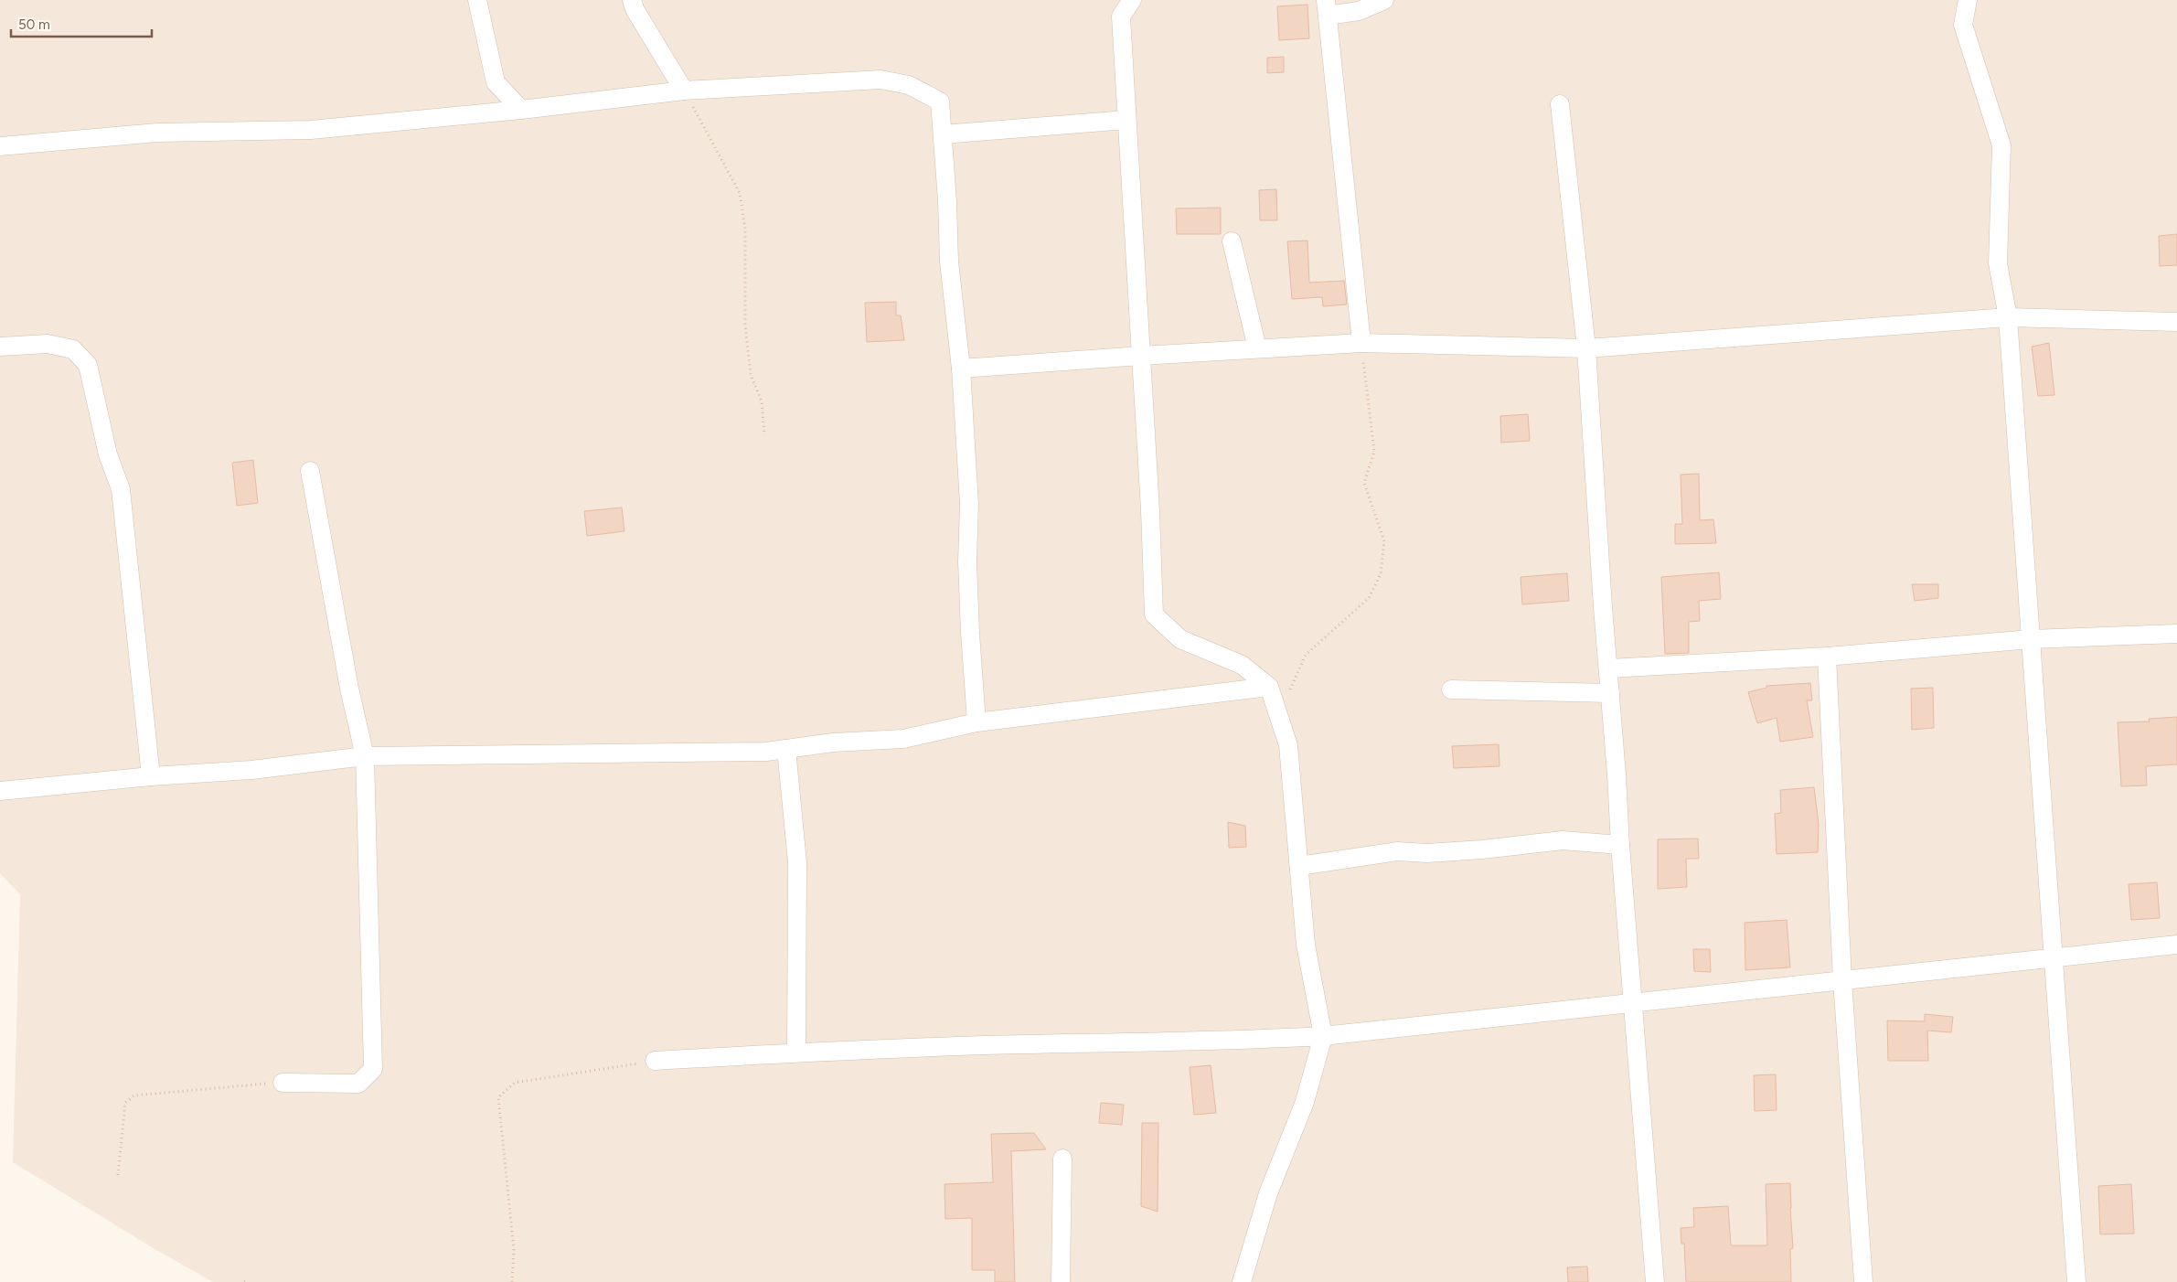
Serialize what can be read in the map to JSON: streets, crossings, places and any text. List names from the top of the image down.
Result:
{
  "scale_bar": "50 m"
}
